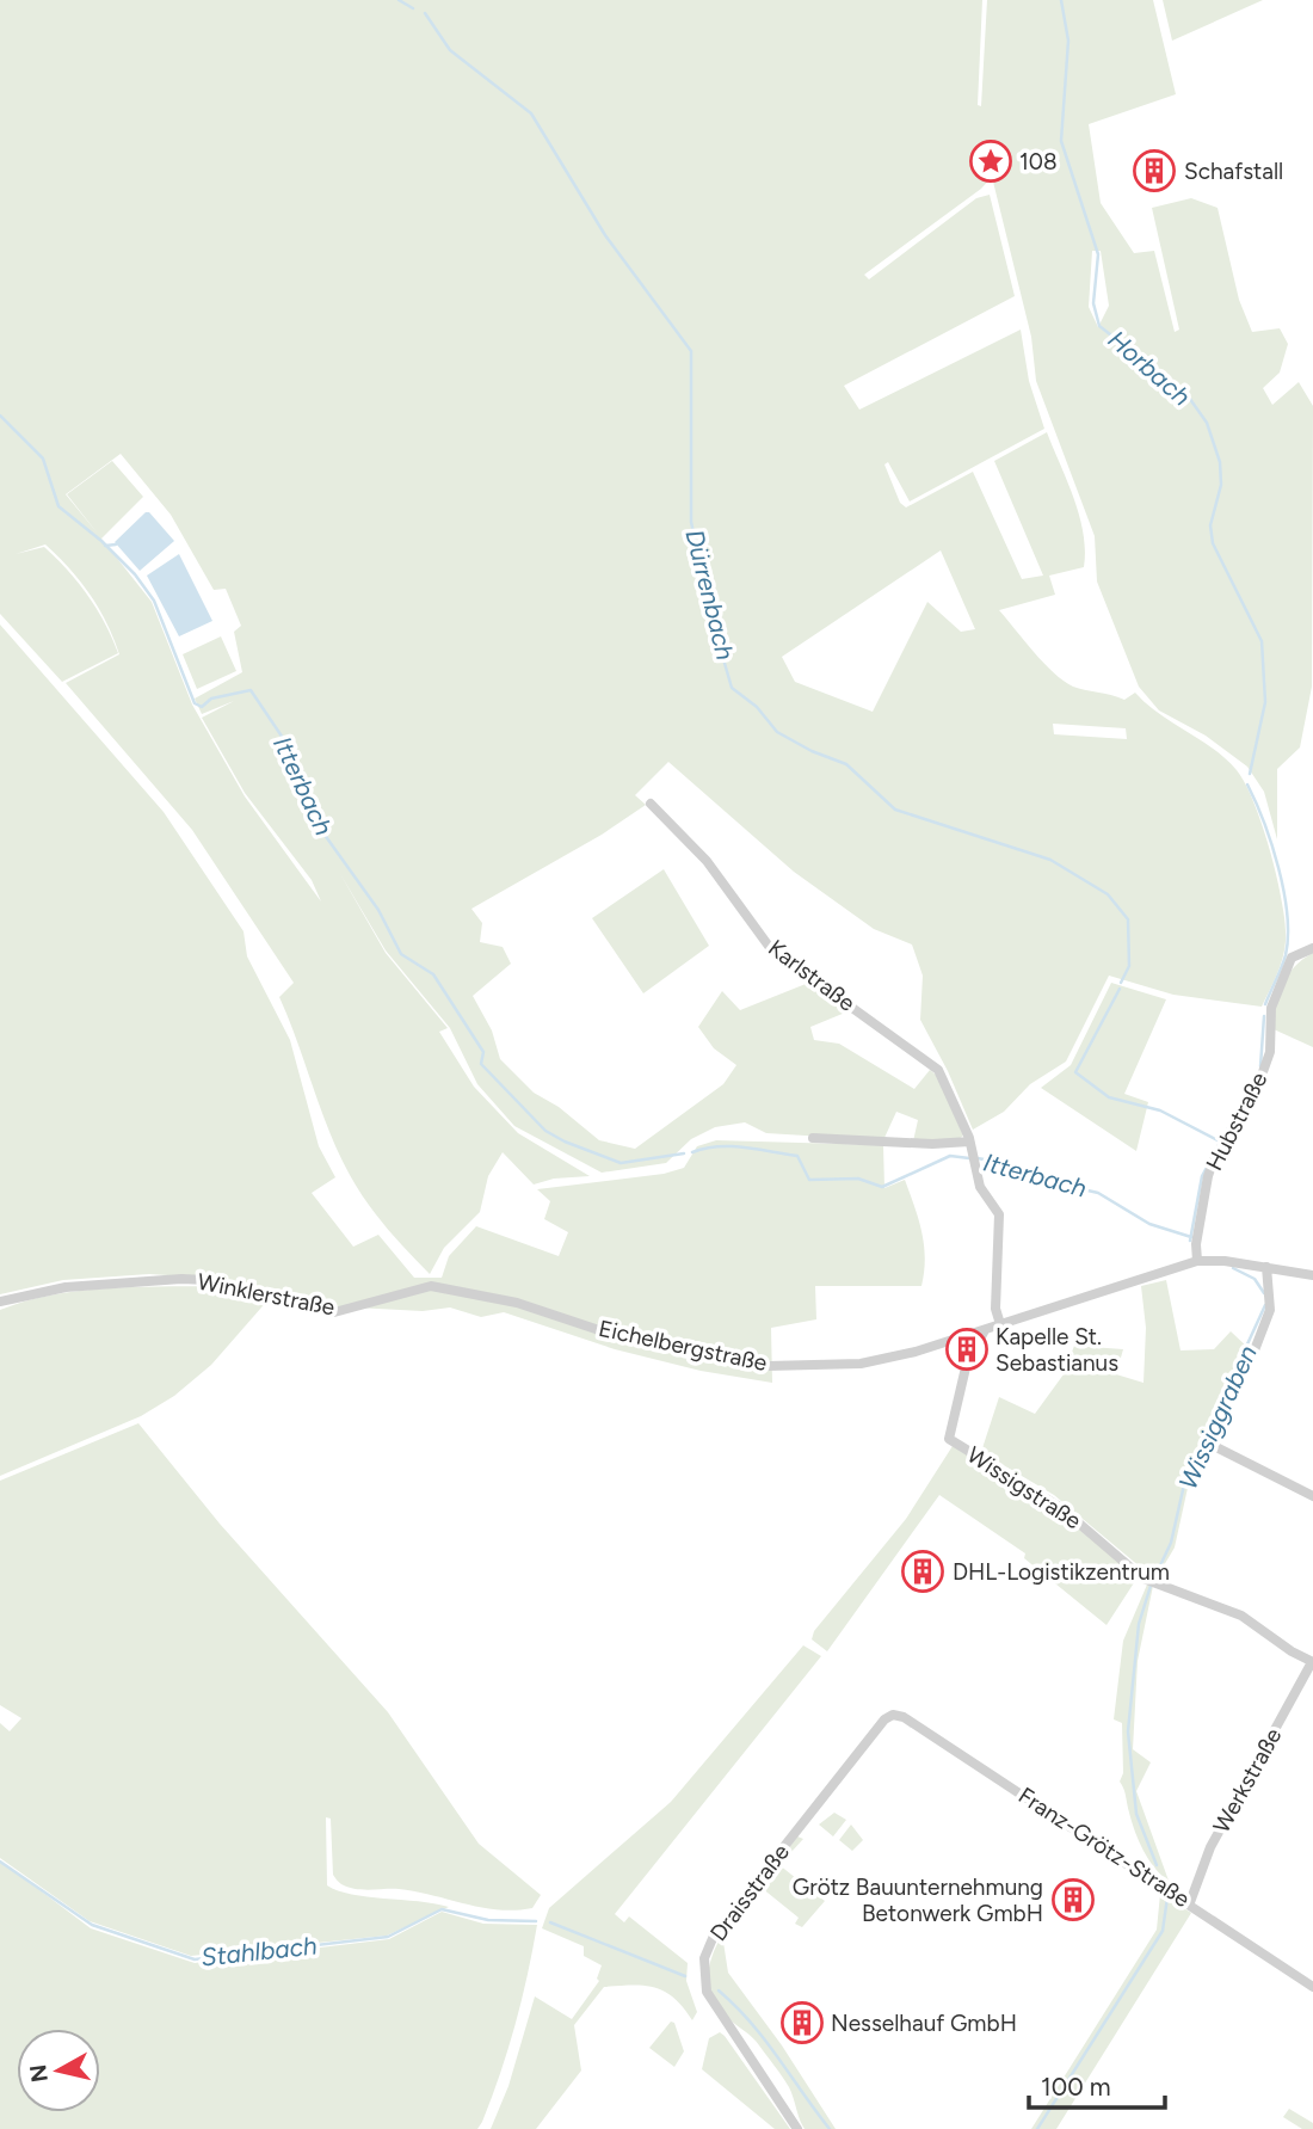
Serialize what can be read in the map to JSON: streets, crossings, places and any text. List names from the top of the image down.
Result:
{
  "streets": {
    "street": [
      "Karlstraße",
      "Hubstraße",
      "Winklerstraße",
      "Eichelbergstraße",
      "Wissigstraße",
      "Werkstraße",
      "Franz-Grötz-Straße",
      "Draisstraße"
    ]
  },
  "crossings": [
    ["Karlstraße", "Eichelbergstraße"],
    ["Hubstraße", "Eichelbergstraße"],
    ["Winklerstraße", "Eichelbergstraße"],
    ["Eichelbergstraße", "Wissigstraße"],
    ["Wissigstraße", "Werkstraße"],
    ["Werkstraße", "Franz-Grötz-Straße"],
    ["Franz-Grötz-Straße", "Draisstraße"]
  ],
  "water": [
    "Horbach",
    "Dürrenbach",
    "Itterbach",
    "Wissiggraben",
    "Stahlbach"
  ],
  "places": {
    "place": ["108"],
    "building": [
      "Schafstall",
      "Kapelle St. Sebastianus",
      "DHL-Logistikzentrum",
      "Grötz Bauunternehmung Betonwerk GmbH",
      "Nesselhauf GmbH"
    ]
  },
  "scale_bar": "100 m",
  "north": "left"
}
